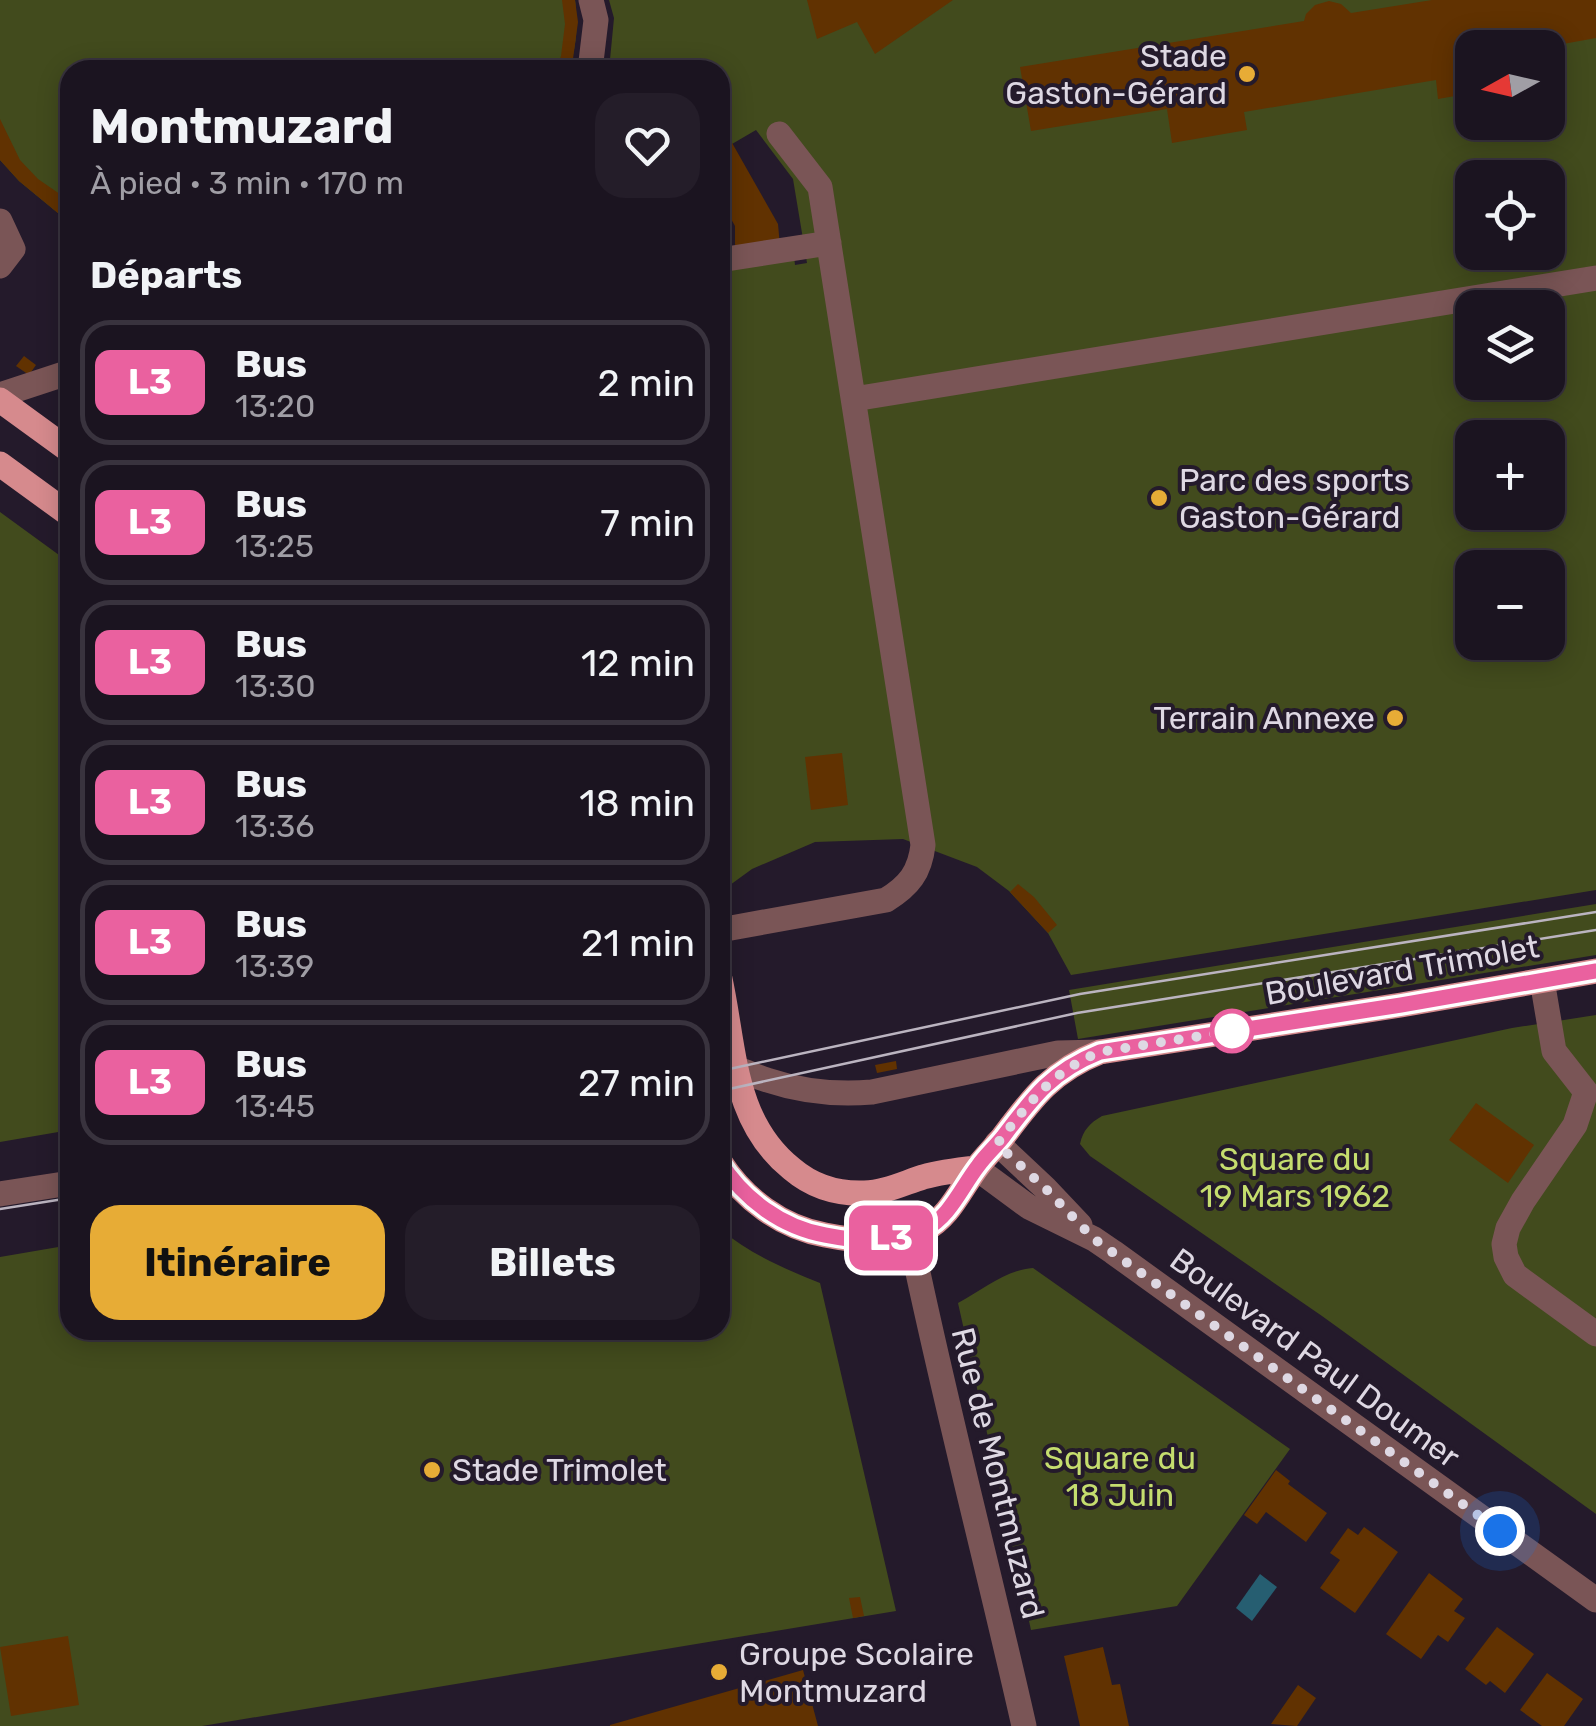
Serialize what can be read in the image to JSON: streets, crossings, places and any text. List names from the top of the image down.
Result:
{
  "streets": {
    "main road": ["Boulevard Trimolet"],
    "street": ["Boulevard Paul Doumer", "Rue de Montmuzard"]
  },
  "parks": ["Square du 19 Mars 1962", "Square du 18 Juin"],
  "places": [
    "Stade Gaston-Gérard",
    "Parc des sports Gaston-Gérard",
    "Terrain Annexe",
    "Stade Trimolet",
    "Groupe Scolaire Montmuzard"
  ],
  "lines": ["bus line L3"],
  "north": "left",
  "page": {
    "on_map": "L3",
    "map_buttons": ["+", "−"],
    "heading": [
      ["Montmuzard", "À pied · 3 min · 170 m"],
      "Départs"
    ],
    "list": [
      {
        "mark": "L3",
        "name": "Bus",
        "note": "13:20",
        "value": "2 min"
      },
      {
        "mark": "L3",
        "name": "Bus",
        "note": "13:25",
        "value": "7 min"
      },
      {
        "mark": "L3",
        "name": "Bus",
        "note": "13:30",
        "value": "12 min"
      },
      {
        "mark": "L3",
        "name": "Bus",
        "note": "13:36",
        "value": "18 min"
      },
      {
        "mark": "L3",
        "name": "Bus",
        "note": "13:39",
        "value": "21 min"
      },
      {
        "mark": "L3",
        "name": "Bus",
        "note": "13:45",
        "value": "27 min"
      }
    ],
    "buttons": ["Itinéraire", "Billets"]
  }
}
